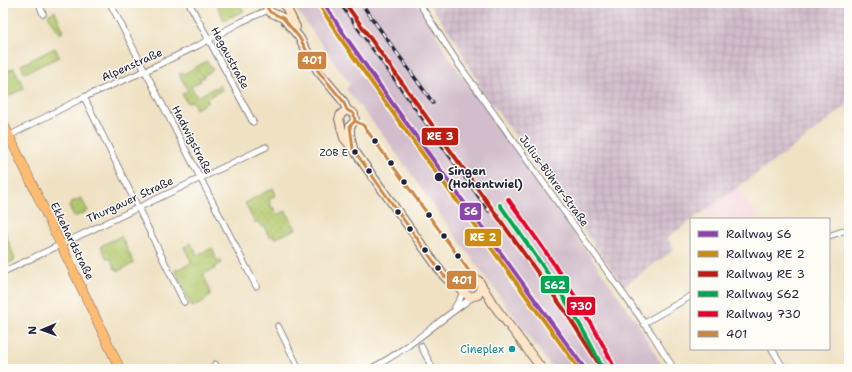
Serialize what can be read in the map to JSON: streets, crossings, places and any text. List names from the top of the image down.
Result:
{
  "streets": {
    "main road": ["Ekkehardstraße"],
    "street": [
      "Hegaustraße",
      "Alpenstraße",
      "Hadwigstraße",
      "Julius-Bührer-Straße",
      "Thurgauer Straße"
    ]
  },
  "crossings": [
    ["Hegaustraße", "Alpenstraße"],
    ["Alpenstraße", "Hadwigstraße"],
    ["Alpenstraße", "Ekkehardstraße"],
    ["Hadwigstraße", "Thurgauer Straße"],
    ["Thurgauer Straße", "Ekkehardstraße"]
  ],
  "places": ["ZOB E", "Singen (Hohentwiel)", "Cineplex"],
  "lines": [
    "rail line S6",
    "transit line 401",
    "rail line 730",
    "rail line S62"
  ],
  "legend": [
    "Railway S6",
    "Railway RE 2",
    "Railway RE 3",
    "Railway S62",
    "Railway 730",
    "401"
  ],
  "north": "left"
}
